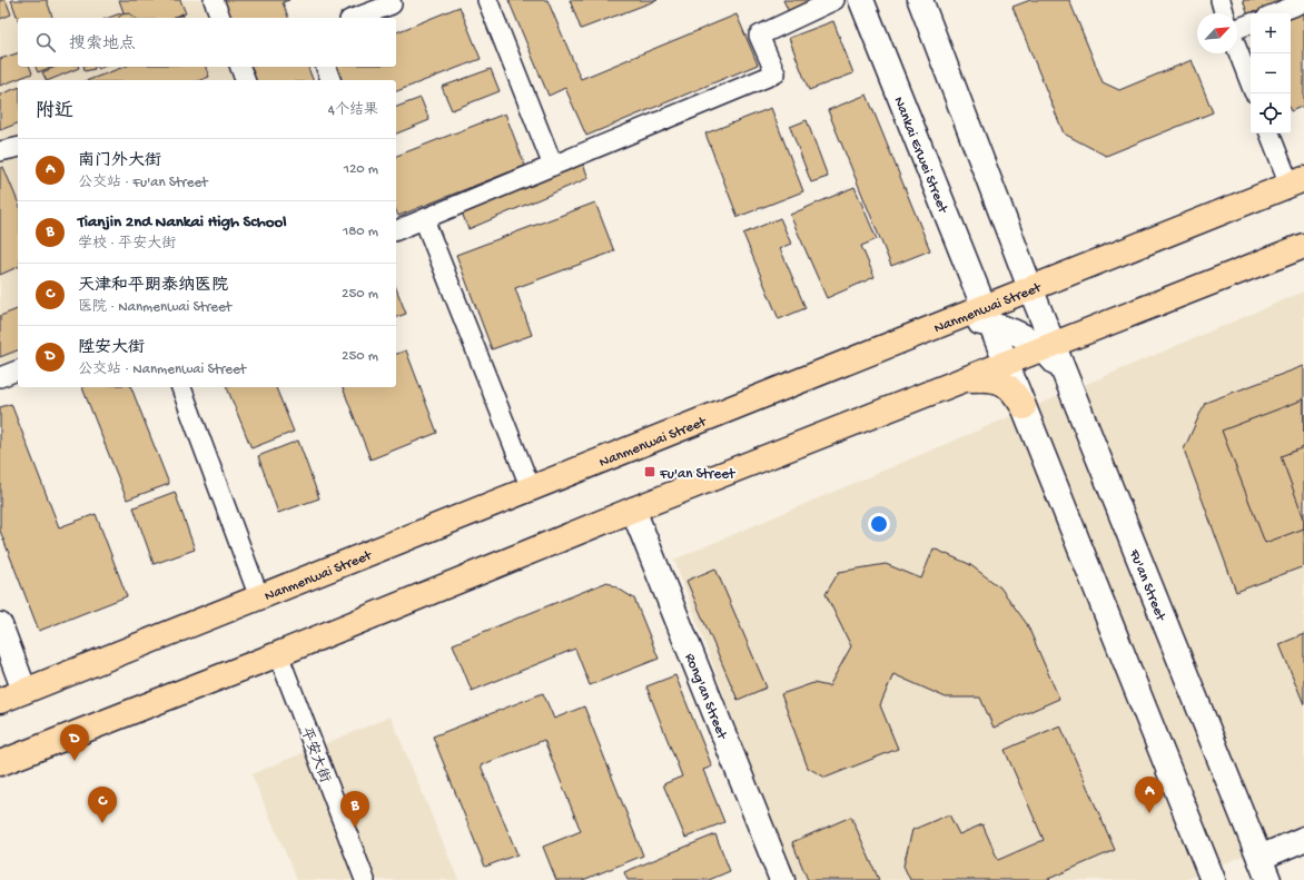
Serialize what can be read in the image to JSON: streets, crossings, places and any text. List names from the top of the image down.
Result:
{
  "streets": {
    "main road": [
      "Nankai Erwei Street",
      "Nanmenwai Street",
      "Fu'an Street",
      "Rong'an Street"
    ],
    "street": ["平安大街"]
  },
  "crossings": [
    ["Nankai Erwei Street", "Nanmenwai Street"]
  ],
  "places": {
    "transit": ["Fu'an Street"]
  },
  "north": "top right",
  "page": {
    "map_buttons": ["+", "−"],
    "search": "搜索地点",
    "heading": ["附近", "4个结果"],
    "list": [
      {
        "mark": "A",
        "name": "南门外大街",
        "note": "公交站 · Fu'an Street",
        "value": "120 m"
      },
      {
        "mark": "B",
        "name": "Tianjin 2nd Nankai High School",
        "note": "学校 · 平安大街",
        "value": "180 m"
      },
      {
        "mark": "C",
        "name": "天津和平朗泰纳医院",
        "note": "医院 · Nanmenwai Street",
        "value": "250 m"
      },
      {
        "mark": "D",
        "name": "陞安大街",
        "note": "公交站 · Nanmenwai Street",
        "value": "250 m"
      }
    ],
    "pins": [
      "D",
      "A",
      "C",
      "B"
    ]
  }
}
